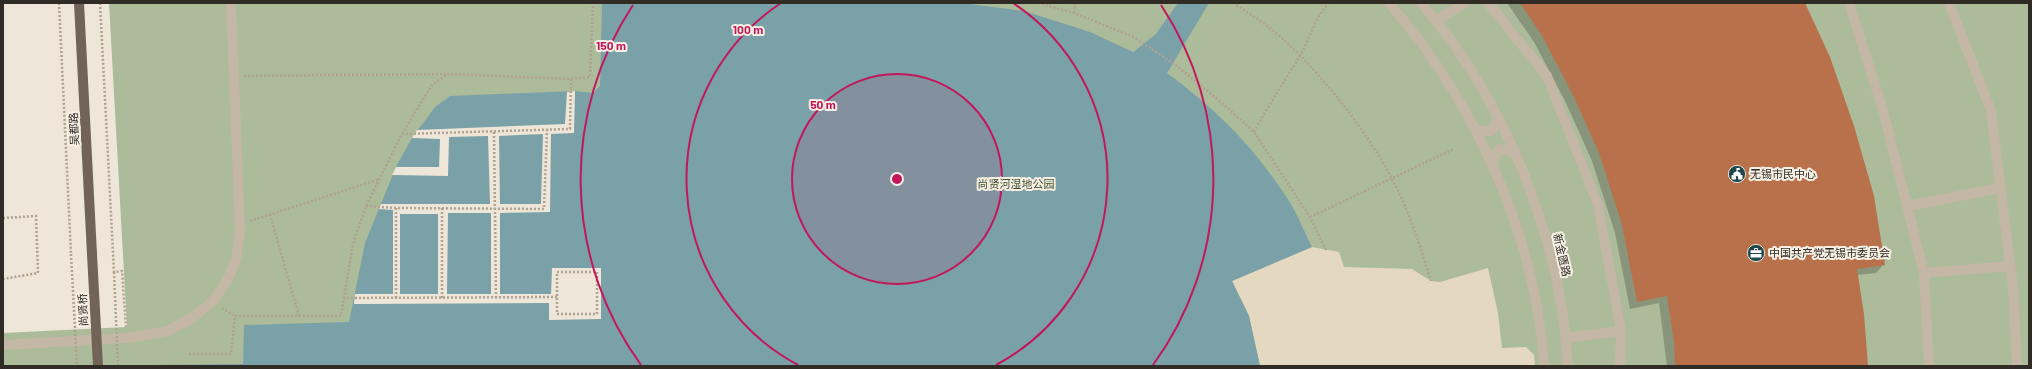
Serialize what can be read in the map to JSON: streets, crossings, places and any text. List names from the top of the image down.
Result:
{
  "streets": {
    "main road": ["吴都路", "尚贤桥"],
    "street": ["新金匮路"]
  },
  "crossings": [
    ["吴都路", "尚贤桥"]
  ],
  "parks": ["尚贤河湿地公园"],
  "places": {
    "public building": ["无锡市民中心"],
    "office": ["中国共产党无锡市委员会"]
  },
  "rings": ["100 m", "150 m", "50 m"]
}
